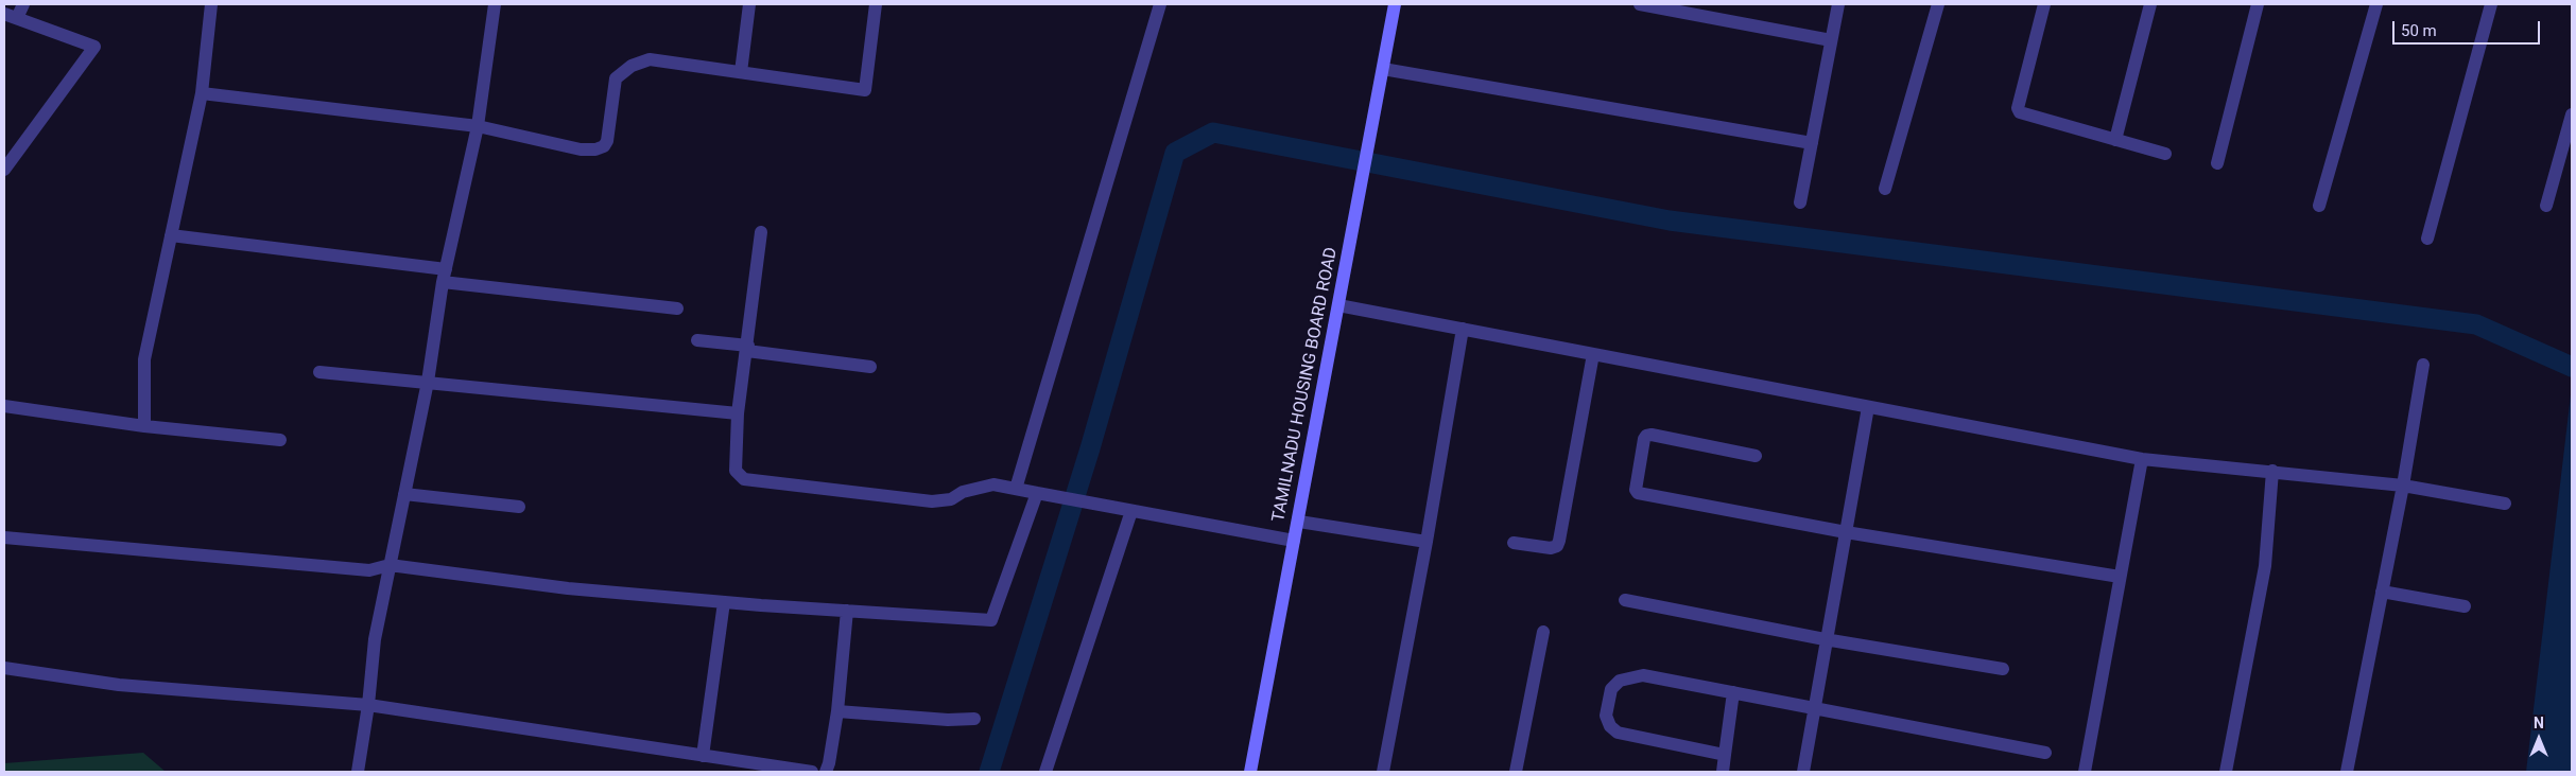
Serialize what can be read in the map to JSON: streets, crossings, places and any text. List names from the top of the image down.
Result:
{
  "streets": {
    "street": ["TAMILNADU HOUSING BOARD ROAD"]
  },
  "scale_bar": "50 m",
  "north": "top"
}
